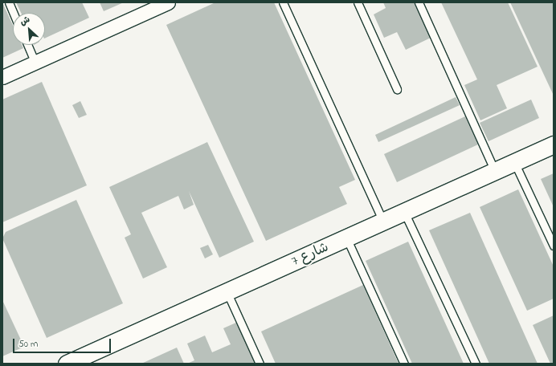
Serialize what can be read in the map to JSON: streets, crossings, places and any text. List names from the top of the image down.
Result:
{
  "streets": {
    "street": ["شارع 7"]
  },
  "scale_bar": "50 m",
  "north": "top left"
}
